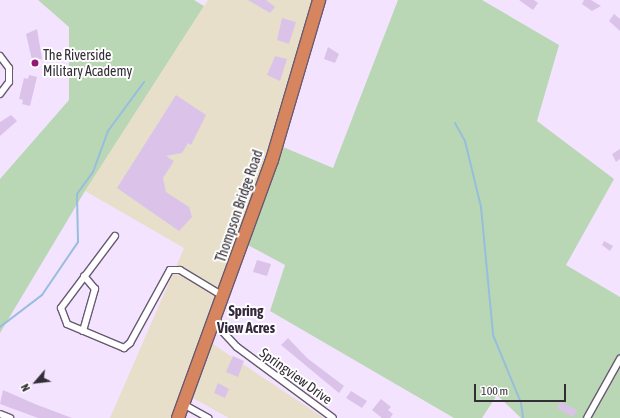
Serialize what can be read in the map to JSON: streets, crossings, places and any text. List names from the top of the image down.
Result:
{
  "streets": {
    "highway": ["Thompson Bridge Road"],
    "street": ["Springview Drive"]
  },
  "crossings": [
    ["Thompson Bridge Road", "Springview Drive"]
  ],
  "districts": ["Spring View Acres"],
  "places": ["The Riverside Military Academy"],
  "scale_bar": "100 m",
  "north": "bottom left"
}
